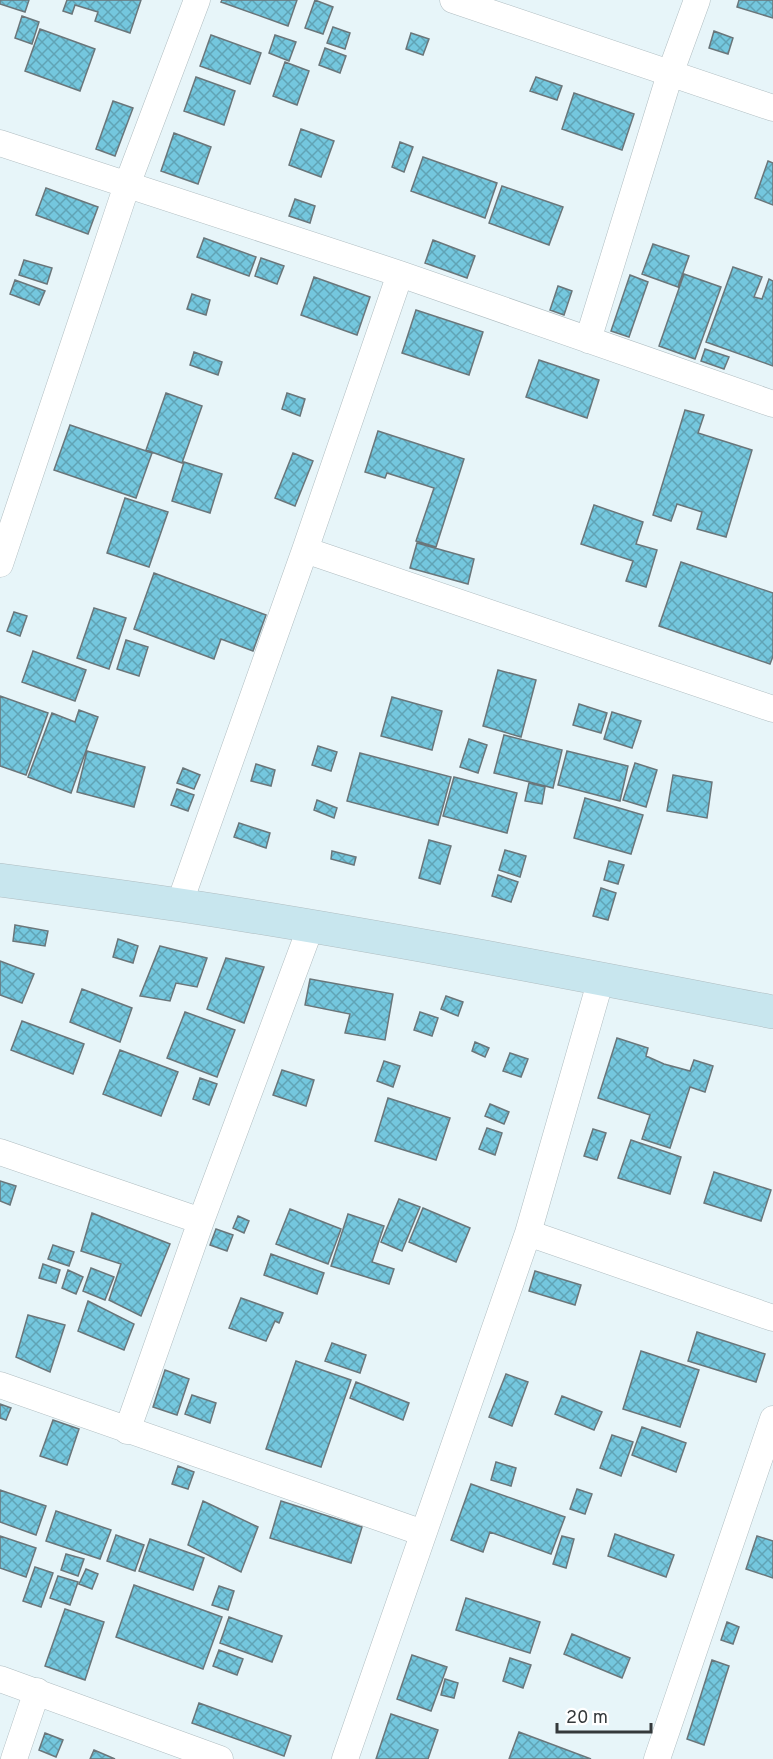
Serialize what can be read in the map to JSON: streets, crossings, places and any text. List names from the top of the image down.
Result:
{
  "scale_bar": "20 m"
}
